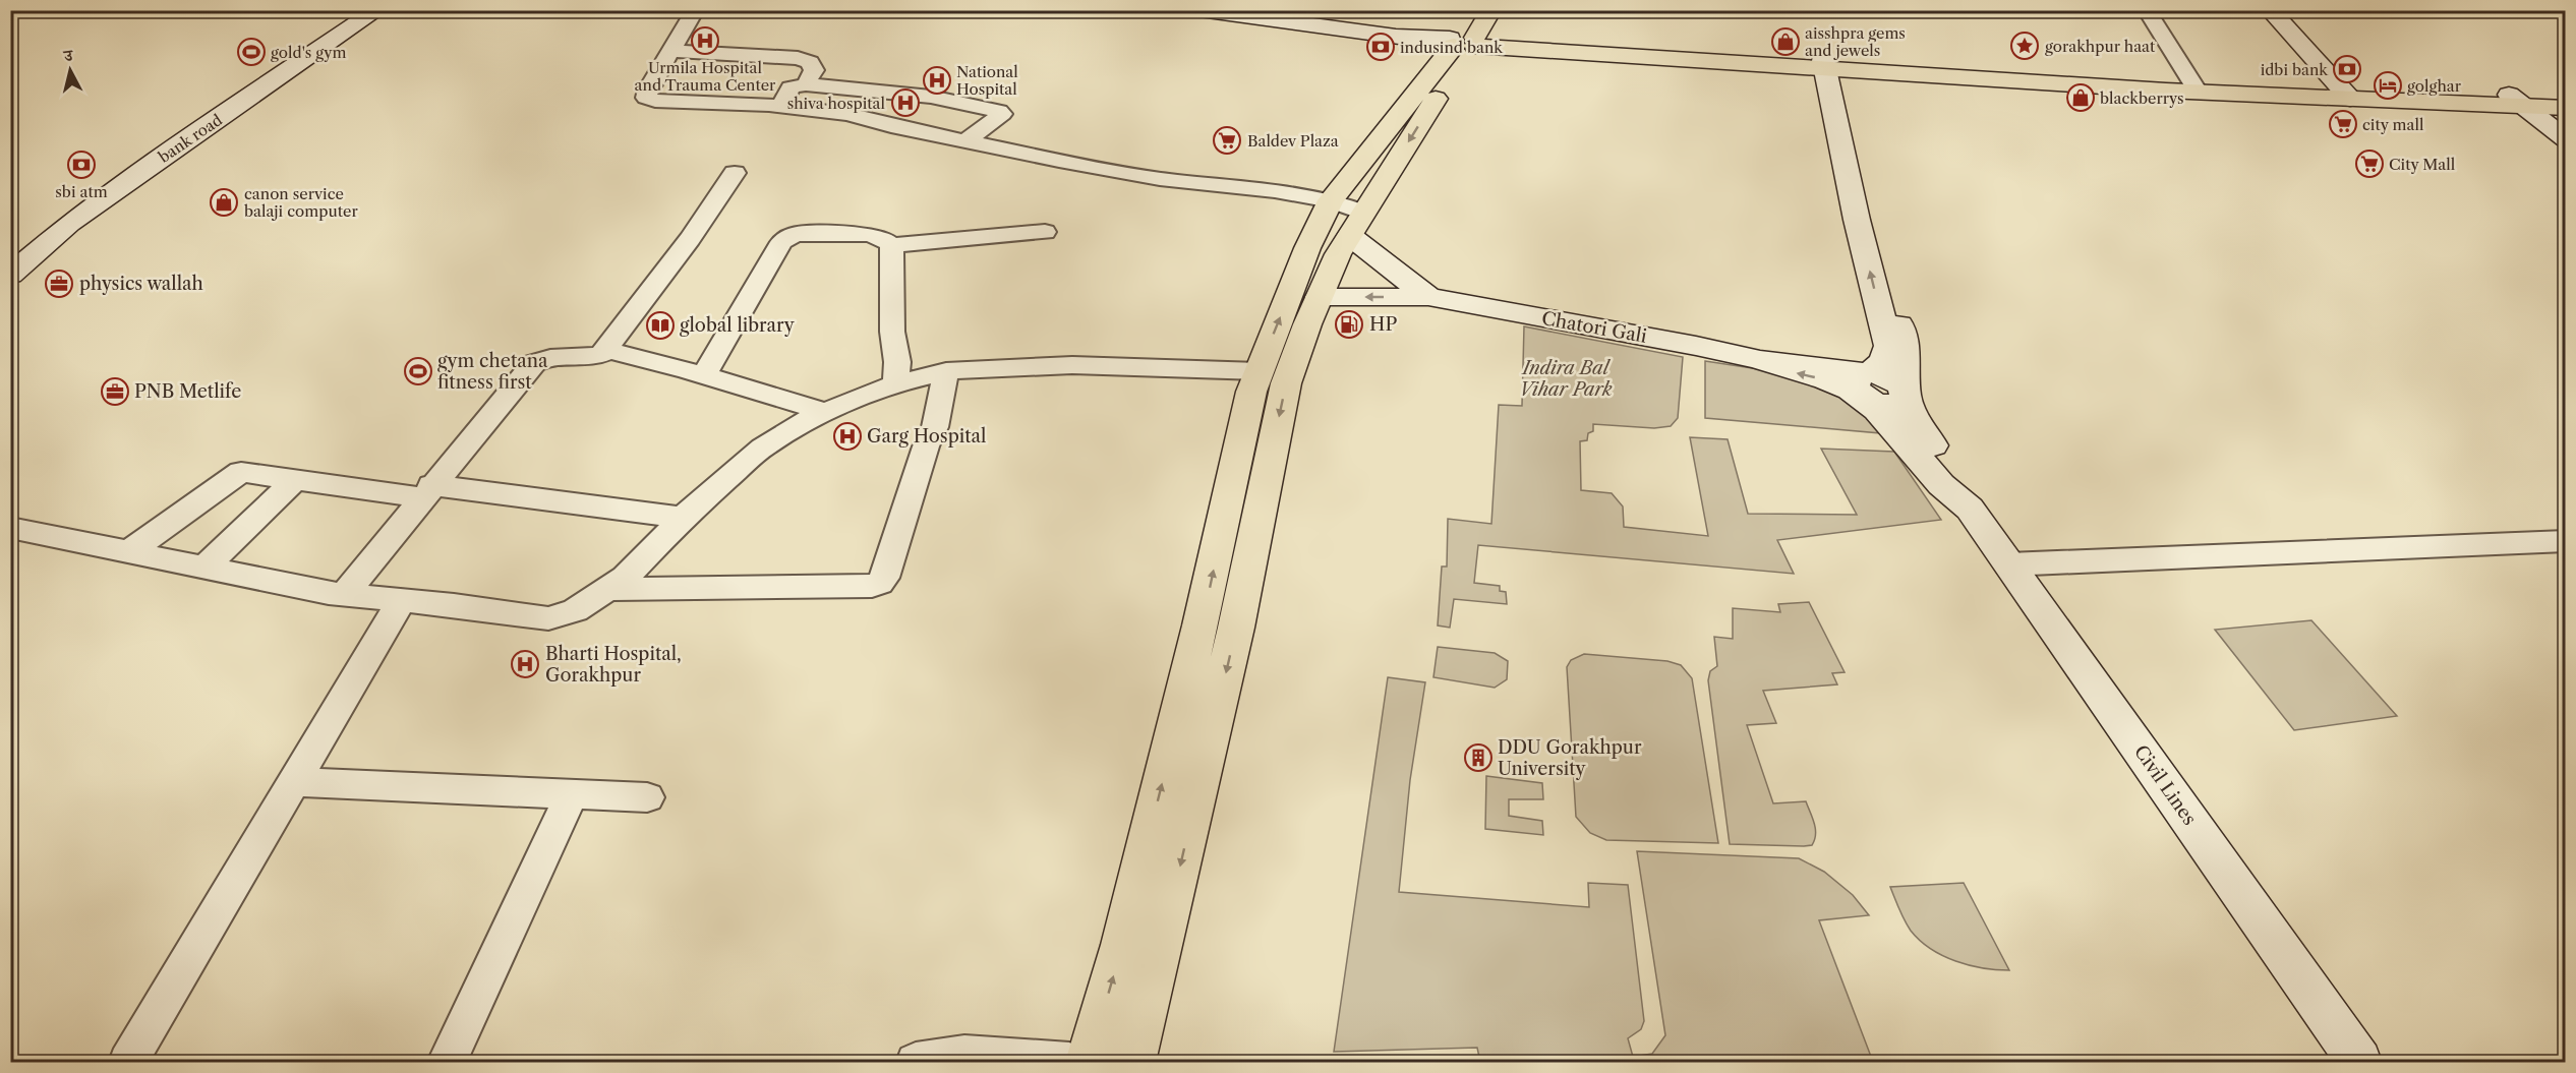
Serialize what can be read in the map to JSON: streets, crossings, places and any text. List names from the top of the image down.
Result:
{
  "streets": {
    "street": ["bank road", "Chatori Gali", "Civil Lines"]
  },
  "parks": ["Indira Bal Vihar Park"],
  "places": {
    "hospital": [
      "Urmila Hospital and Trauma Center",
      "National Hospital",
      "shiva hospital",
      "Garg Hospital",
      "Bharti Hospital, Gorakhpur"
    ],
    "shop": ["aisshpra gems and jewels", "blackberrys", "canon service balaji computer"],
    "place": ["gorakhpur haat"],
    "bank": ["indusind bank", "idbi bank", "sbi atm"],
    "sports": ["gold's gym", "gym chetana fitness first"],
    "hotel": ["golghar"],
    "supermarket": ["city mall", "Baldev Plaza", "City Mall"],
    "office": ["physics wallah", "PNB Metlife"],
    "fuel station": ["HP"],
    "library": ["global library"],
    "building": ["DDU Gorakhpur University"]
  },
  "north": "top"
}
